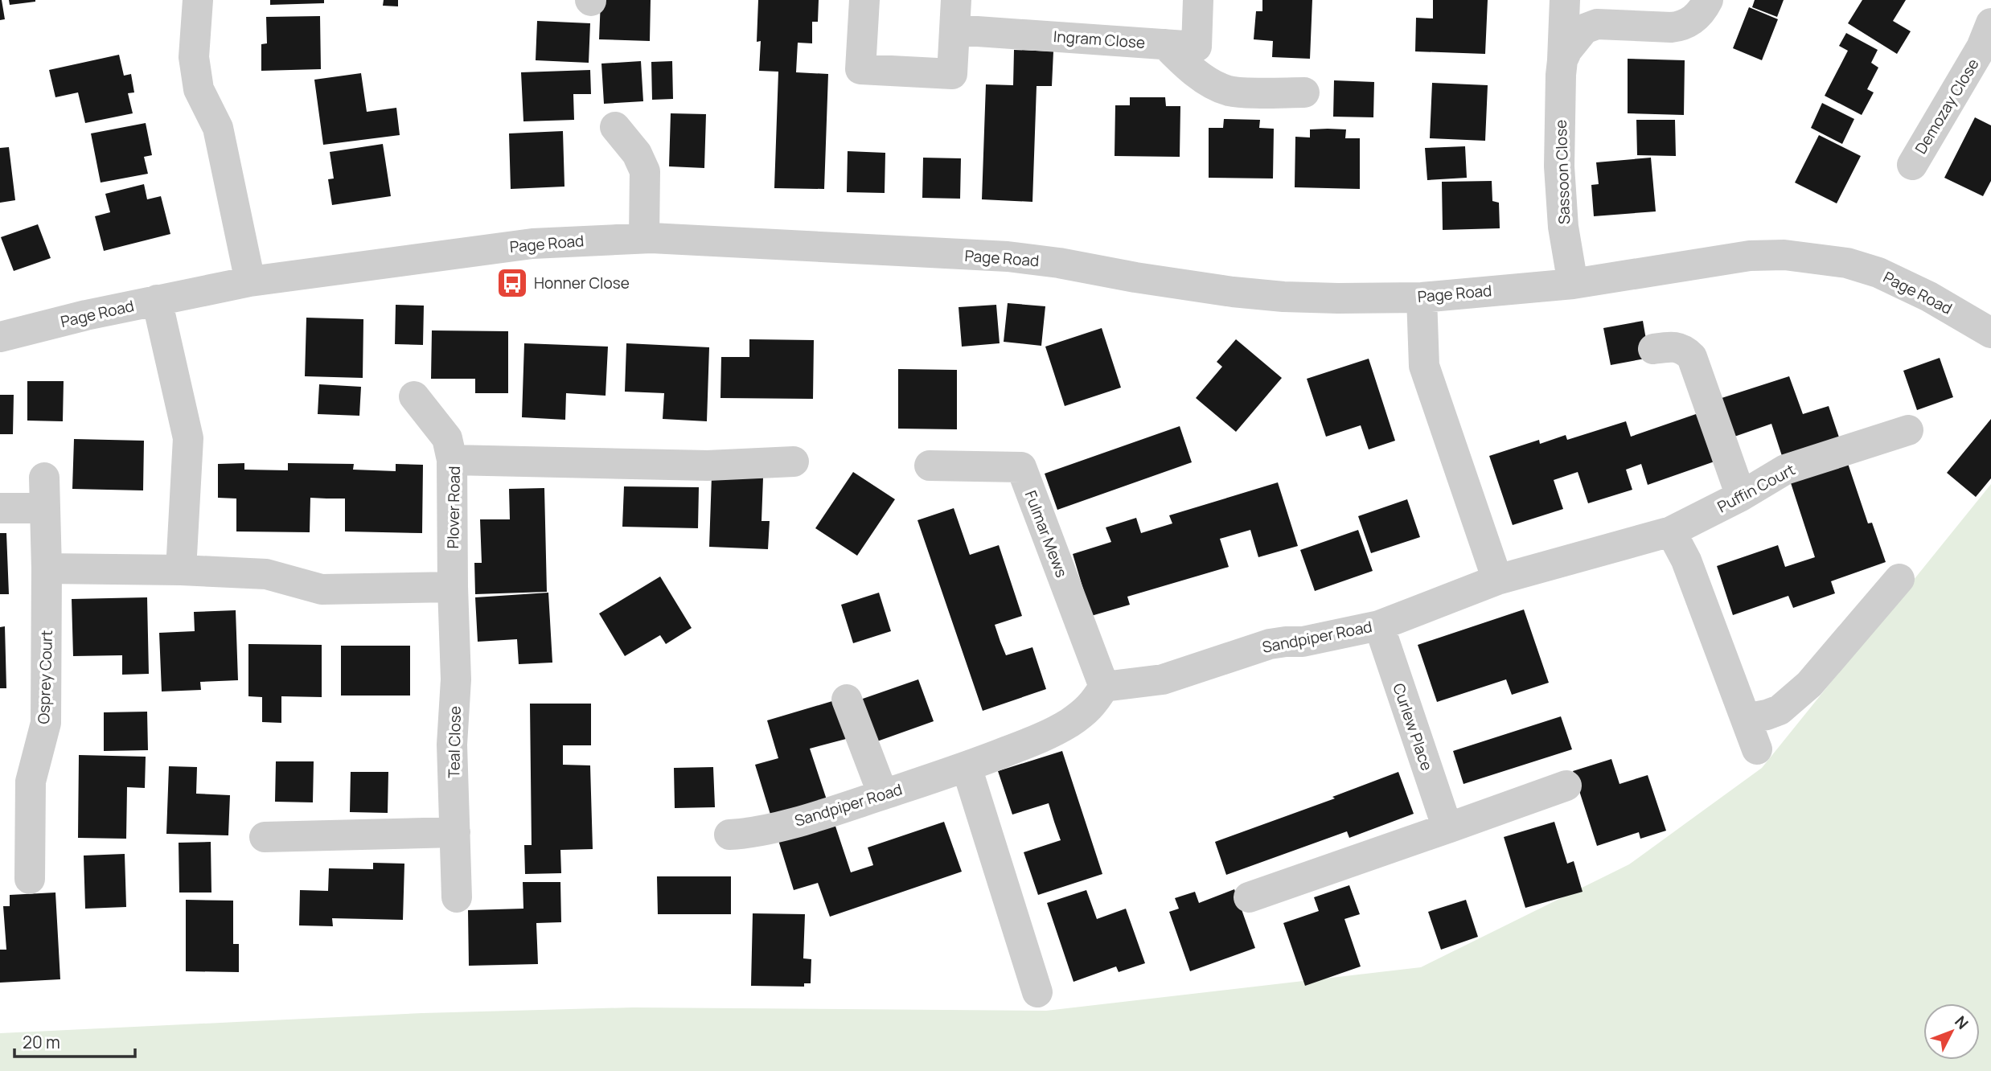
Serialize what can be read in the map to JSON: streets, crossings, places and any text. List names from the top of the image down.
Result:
{
  "streets": {
    "street": [
      "Ingram Close",
      "Demozay Close",
      "Sassoon Close",
      "Page Road",
      "Puffin Court",
      "Plover Road",
      "Fulmar Mews",
      "Sandpiper Road",
      "Osprey Court",
      "Curlew Place",
      "Teal Close"
    ]
  },
  "crossings": [
    ["Sassoon Close", "Page Road"],
    ["Puffin Court", "Sandpiper Road"],
    ["Plover Road", "Teal Close"],
    ["Fulmar Mews", "Sandpiper Road"],
    ["Sandpiper Road", "Curlew Place"]
  ],
  "places": {
    "bus stop": ["Honner Close"]
  },
  "scale_bar": "20 m",
  "north": "top right"
}
